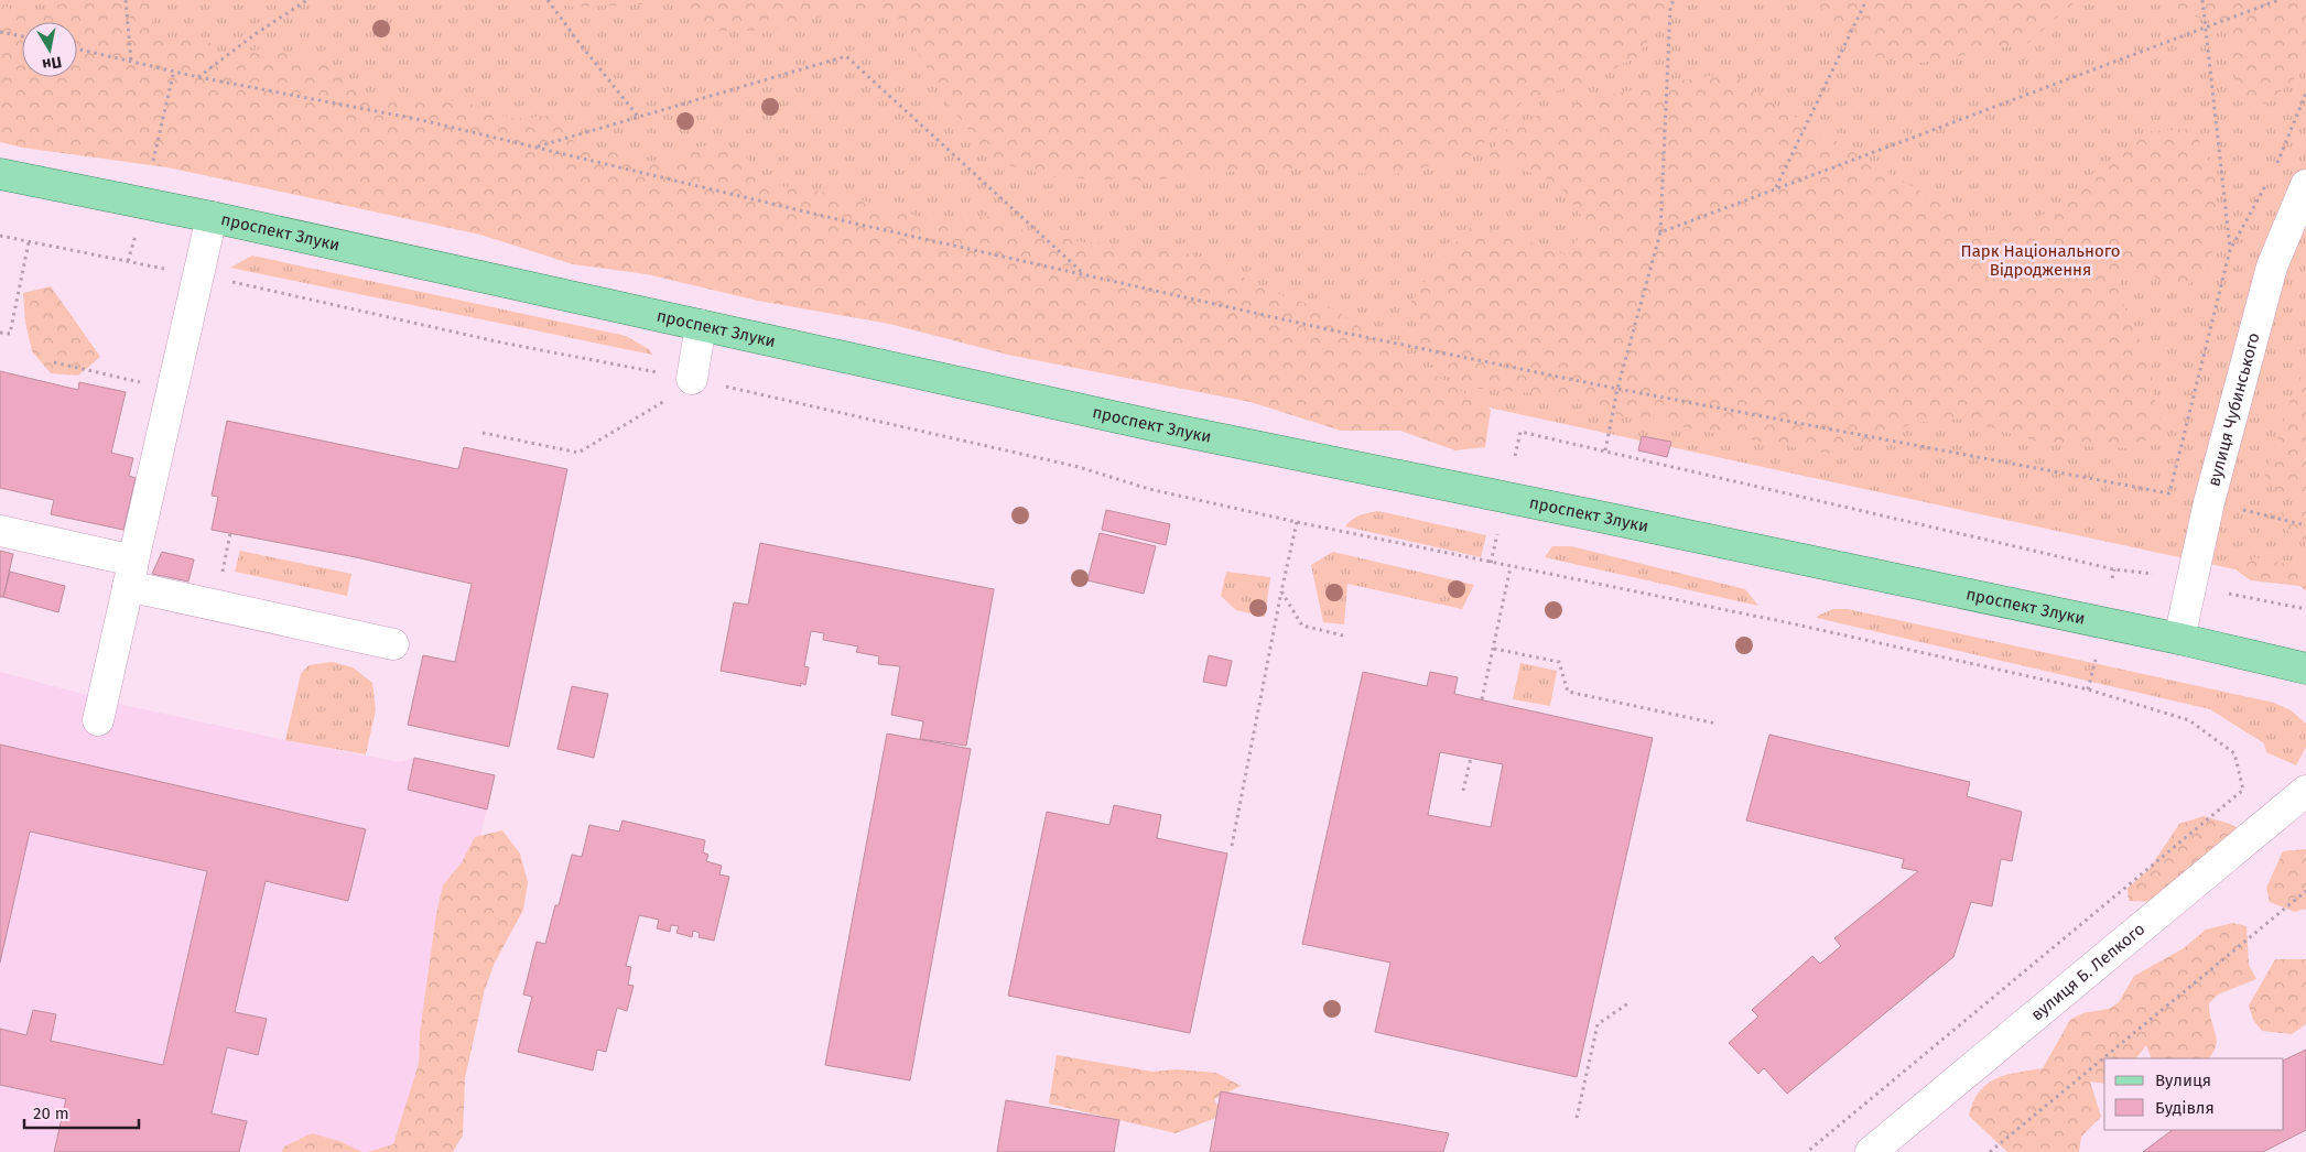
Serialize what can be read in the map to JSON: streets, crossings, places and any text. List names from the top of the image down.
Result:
{
  "streets": {
    "main road": ["проспект Злуки"],
    "street": ["вулиця Чубинського", "вулиця Б. Лепкого"]
  },
  "crossings": [
    ["проспект Злуки", "вулиця Чубинського"]
  ],
  "parks": ["Парк Національного Відродження"],
  "legend": ["Вулиця", "Будівля"],
  "scale_bar": "20 m",
  "north": "bottom"
}
